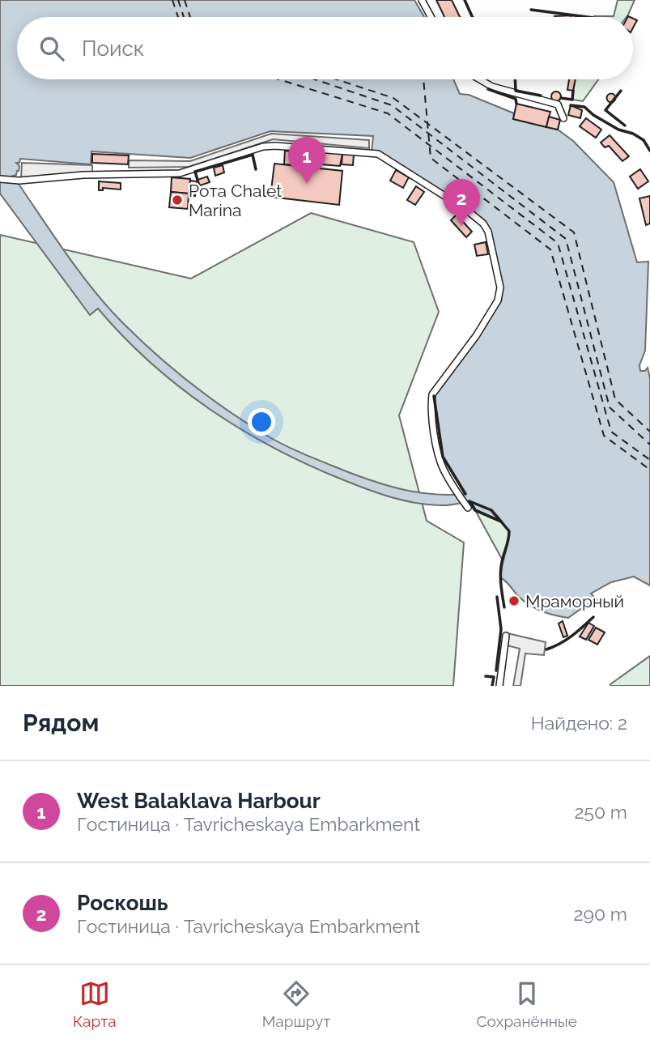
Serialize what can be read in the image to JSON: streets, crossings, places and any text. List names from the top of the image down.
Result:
{
  "places": ["Рота Chalet Marina", "Мраморный"],
  "page": {
    "search": "Поиск",
    "pins": ["1", "2"],
    "heading": ["Рядом", "Найдено: 2"],
    "list": [
      {
        "mark": "1",
        "name": "West Balaklava Harbour",
        "note": "Гостиница · Tavricheskaya Embarkment",
        "value": "250 m"
      },
      {
        "mark": "2",
        "name": "Роскошь",
        "note": "Гостиница · Tavricheskaya Embarkment",
        "value": "290 m"
      }
    ],
    "nav": ["Карта", "Маршрут", "Сохранённые"]
  }
}
